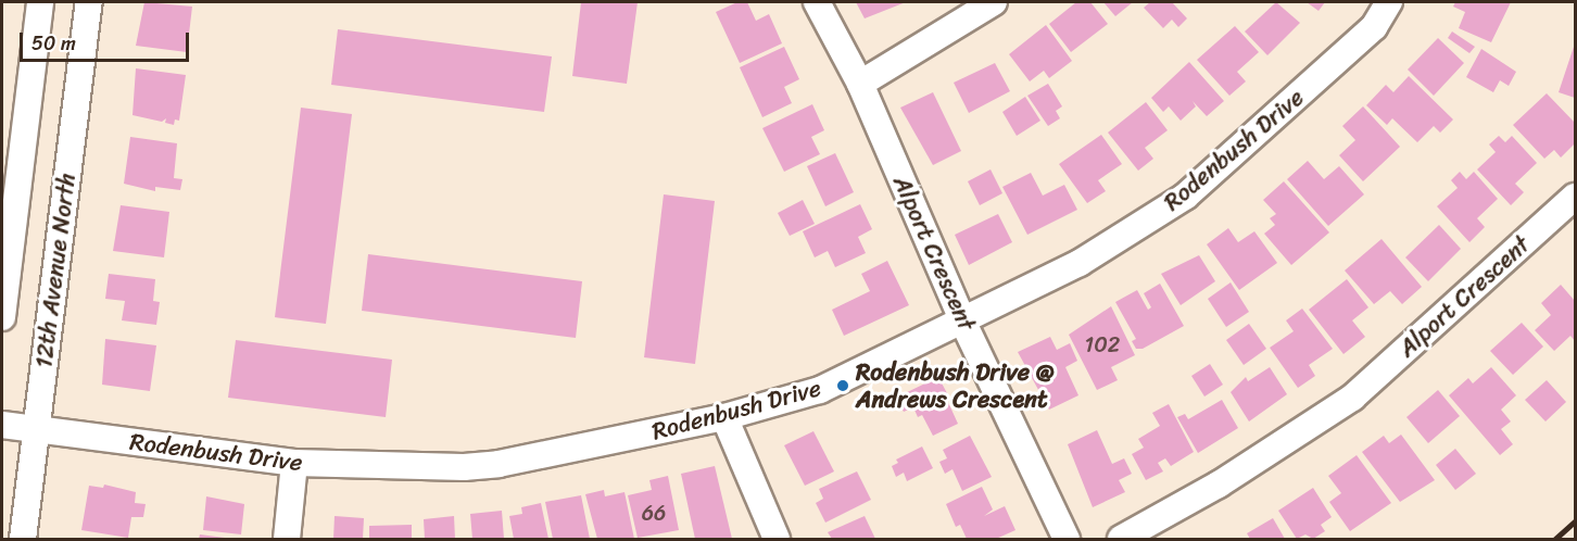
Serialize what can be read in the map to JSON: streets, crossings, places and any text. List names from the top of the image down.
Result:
{
  "streets": {
    "street": ["Rodenbush Drive", "Alport Crescent", "12th Avenue North"]
  },
  "crossings": [
    ["Rodenbush Drive", "Alport Crescent"],
    ["Rodenbush Drive", "12th Avenue North"]
  ],
  "places": ["Rodenbush Drive @ Andrews Crescent"],
  "house_numbers": ["102", "66"],
  "scale_bar": "50 m"
}
